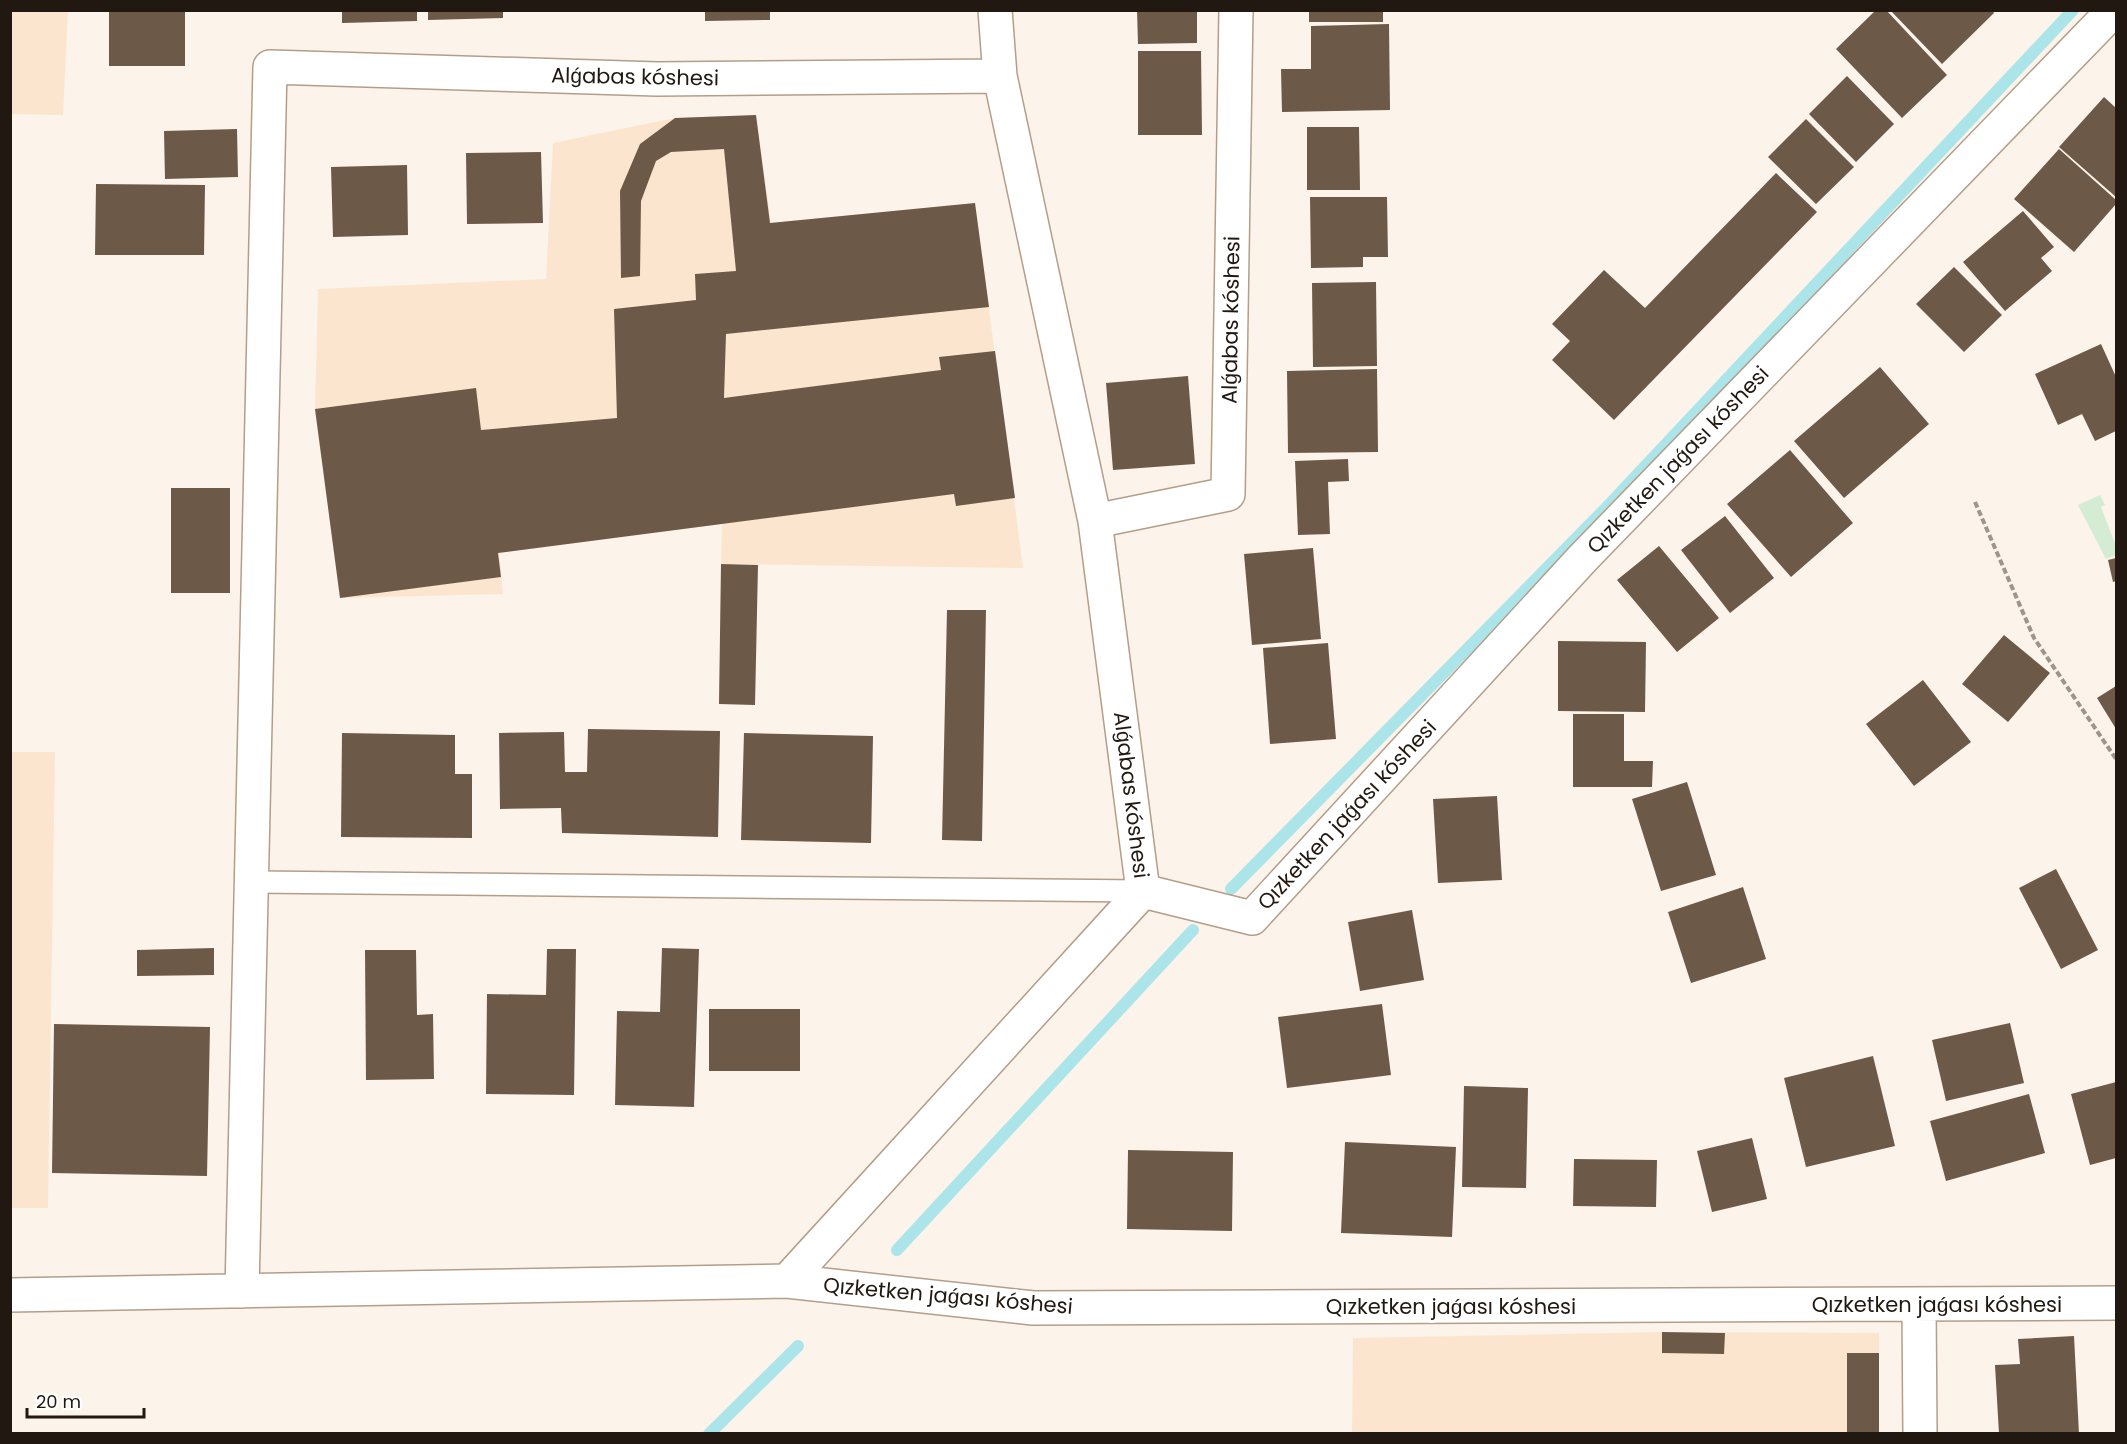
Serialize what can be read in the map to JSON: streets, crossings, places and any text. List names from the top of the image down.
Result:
{
  "streets": {
    "street": ["Alǵabas kóshesi", "Qızketken jaǵası kóshesi"]
  },
  "crossings": [
    ["Alǵabas kóshesi", "Qızketken jaǵası kóshesi"]
  ],
  "scale_bar": "20 m"
}
